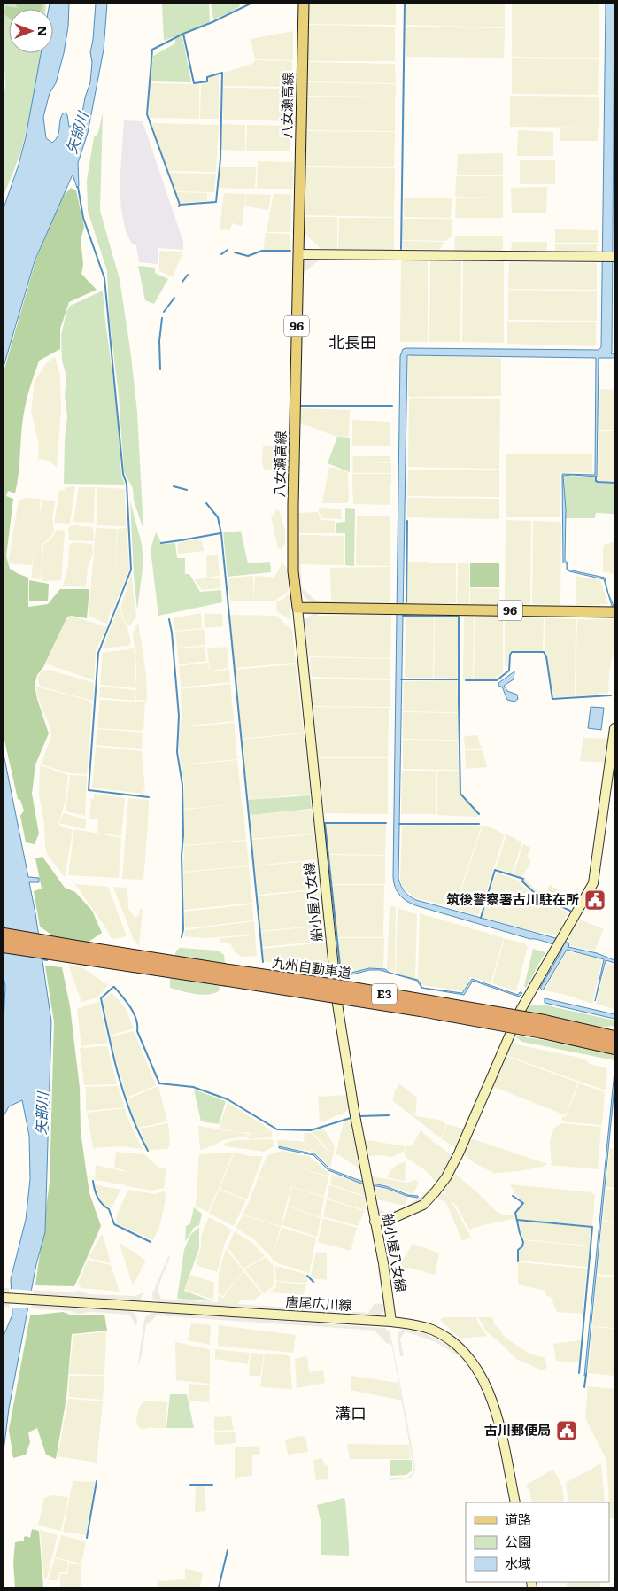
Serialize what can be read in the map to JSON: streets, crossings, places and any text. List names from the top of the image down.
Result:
{
  "streets": {
    "highway": ["九州自動車道", "E3"],
    "main road": [
      "八女瀬高線",
      "96",
      "船小屋八女線",
      "唐尾広川線"
    ]
  },
  "crossings": [
    ["八女瀬高線", "96"],
    ["八女瀬高線", "船小屋八女線"],
    ["96", "船小屋八女線"],
    ["船小屋八女線", "唐尾広川線"]
  ],
  "districts": ["北長田", "溝口"],
  "water": ["矢部川"],
  "places": {
    "public building": ["筑後警察署古川駐在所", "古川郵便局"]
  },
  "legend": ["道路", "公園", "水域"],
  "north": "right"
}
